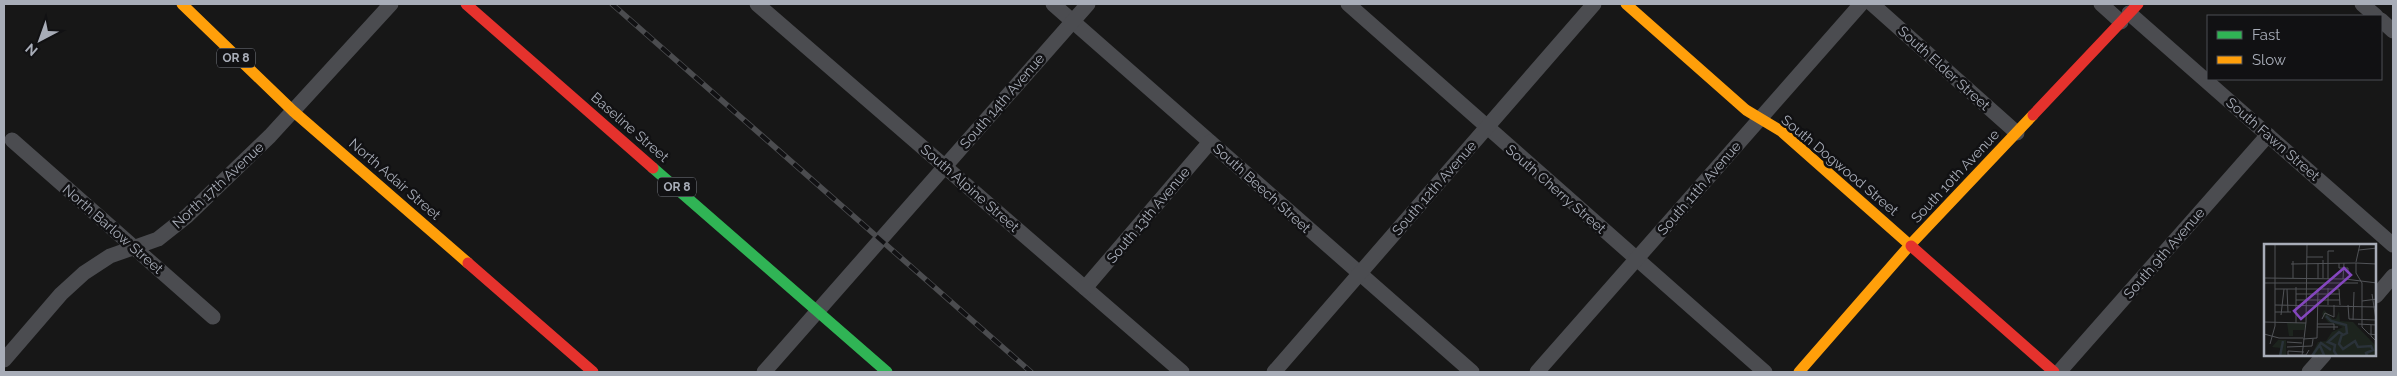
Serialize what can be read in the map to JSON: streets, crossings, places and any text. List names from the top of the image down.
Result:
{
  "streets": {
    "main road": [
      "OR 8",
      "Baseline Street",
      "South Dogwood Street",
      "South 10th Avenue",
      "North Adair Street"
    ],
    "street": [
      "South Elder Street",
      "South 14th Avenue",
      "South Fawn Street",
      "North 17th Avenue",
      "South Alpine Street",
      "South Beech Street",
      "South 12th Avenue",
      "South 11th Avenue",
      "South Cherry Street",
      "South 13th Avenue",
      "North Barlow Street",
      "South 9th Avenue"
    ]
  },
  "crossings": [
    ["South Elder Street", "South 10th Avenue"],
    ["South 14th Avenue", "Baseline Street"],
    ["South 14th Avenue", "South Alpine Street"],
    ["South 14th Avenue", "South Beech Street"],
    ["South Fawn Street", "South 10th Avenue"],
    ["South Fawn Street", "South 9th Avenue"],
    ["South Dogwood Street", "South 10th Avenue"],
    ["South Dogwood Street", "South 11th Avenue"],
    ["North Adair Street", "North 17th Avenue"],
    ["North 17th Avenue", "North Barlow Street"],
    ["South Alpine Street", "South 13th Avenue"],
    ["South Beech Street", "South 12th Avenue"],
    ["South Beech Street", "South 13th Avenue"],
    ["South 12th Avenue", "South Cherry Street"],
    ["South 11th Avenue", "South Cherry Street"]
  ],
  "legend": ["Fast", "Slow"],
  "north": "bottom left"
}
